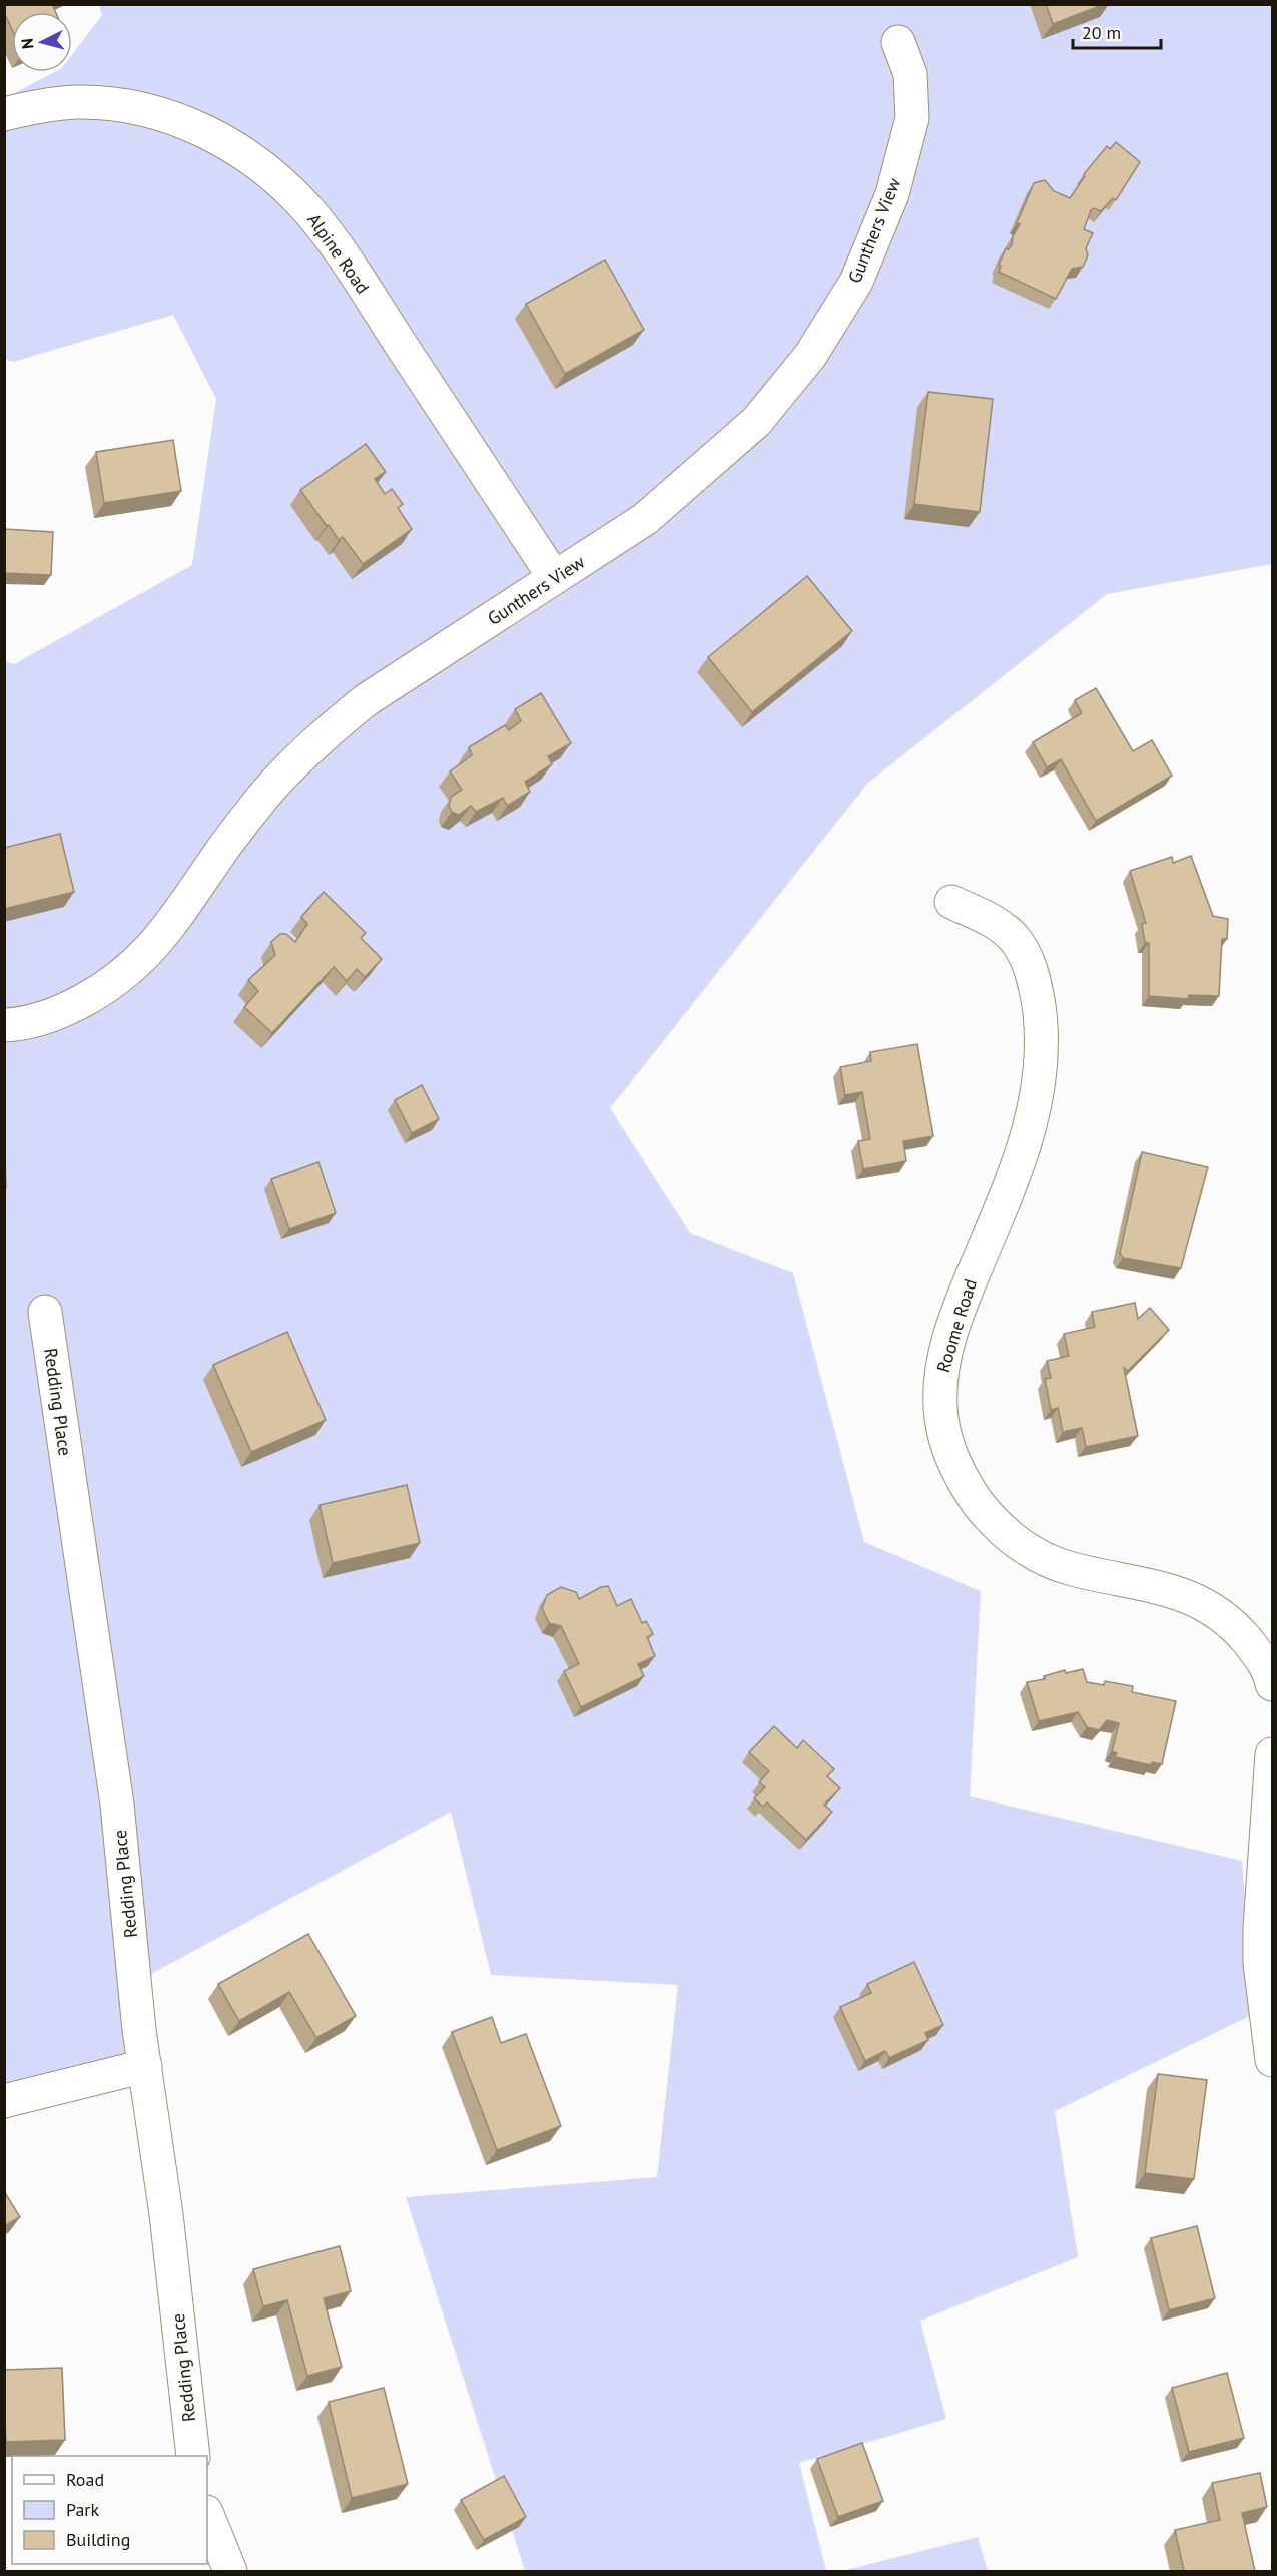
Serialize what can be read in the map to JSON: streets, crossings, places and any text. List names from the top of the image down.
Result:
{
  "streets": {
    "street": [
      "Gunthers View",
      "Alpine Road",
      "Roome Road",
      "Redding Place"
    ]
  },
  "crossings": [
    ["Gunthers View", "Alpine Road"]
  ],
  "legend": ["Road", "Park", "Building"],
  "scale_bar": "20 m",
  "north": "left"
}
